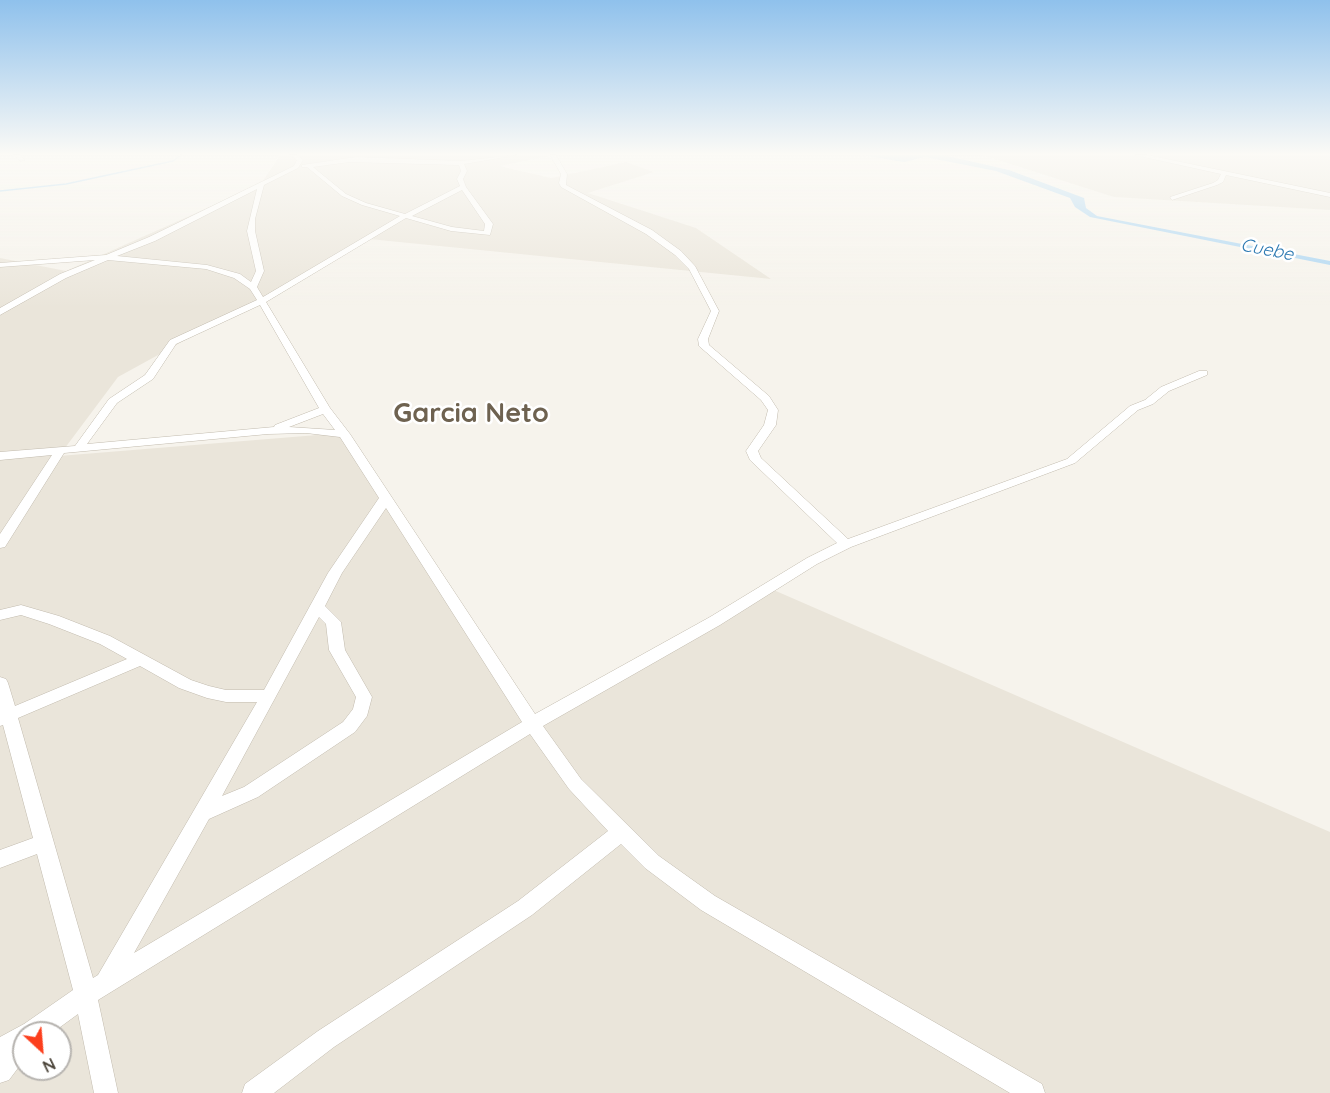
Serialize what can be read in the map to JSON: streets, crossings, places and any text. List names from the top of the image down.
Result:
{
  "districts": ["Garcia Neto"],
  "water": ["Cuebe"],
  "north": "bottom right"
}
